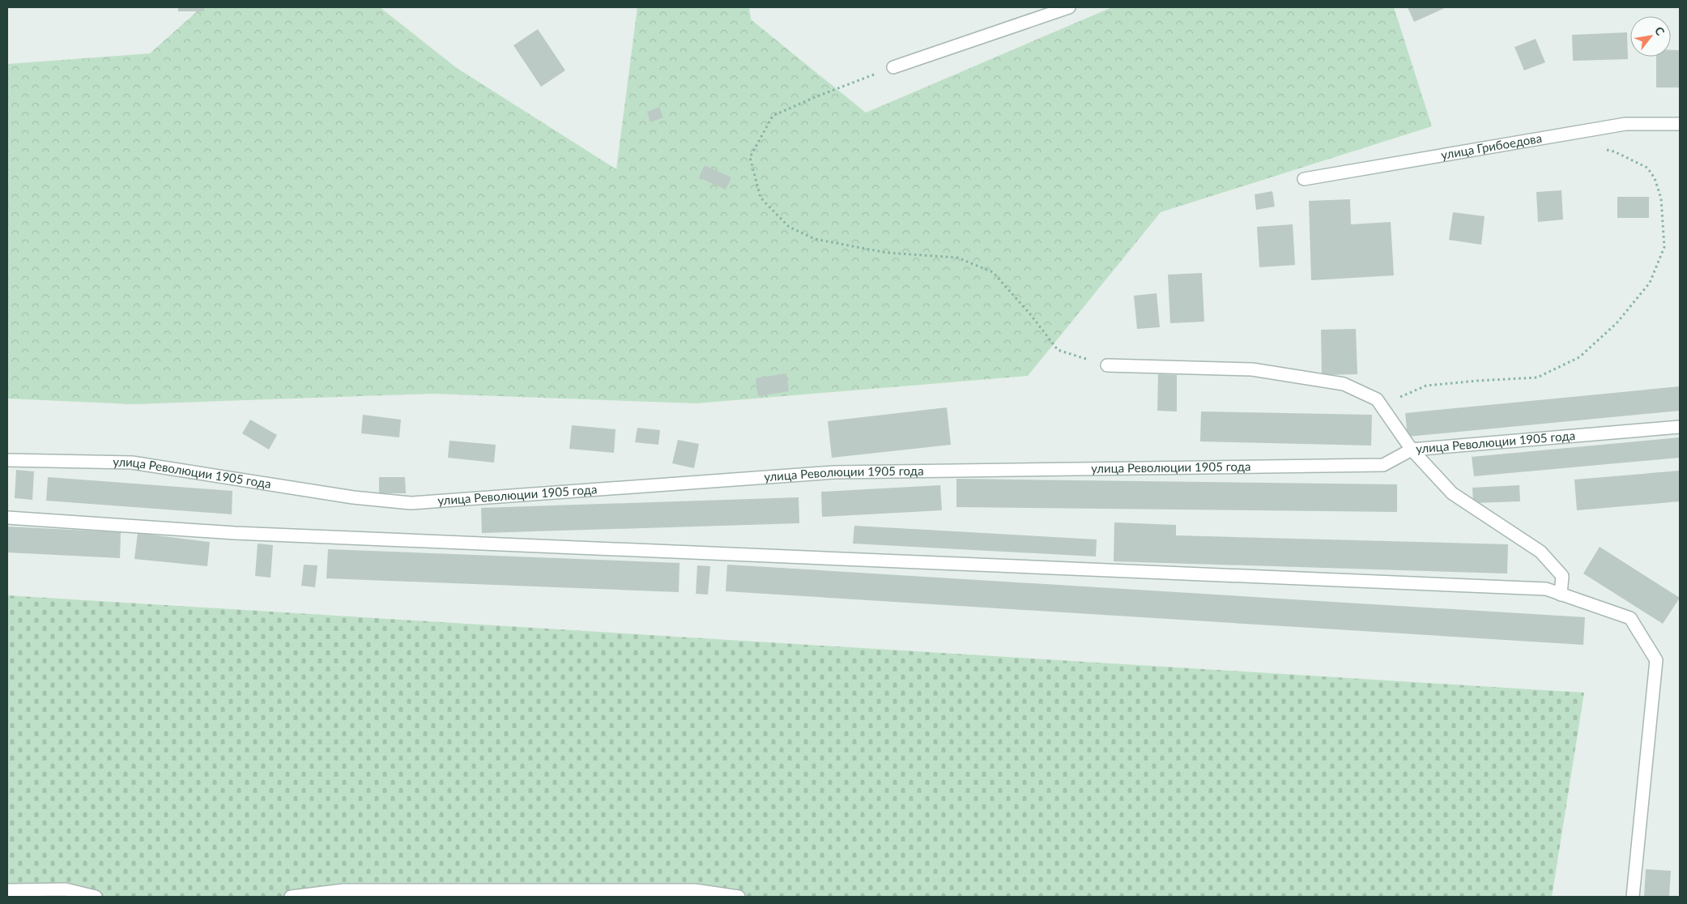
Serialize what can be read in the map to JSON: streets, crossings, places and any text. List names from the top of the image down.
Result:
{
  "streets": {
    "street": ["улица Грибоедова", "улица Революции 1905 года"]
  },
  "north": "top right"
}
